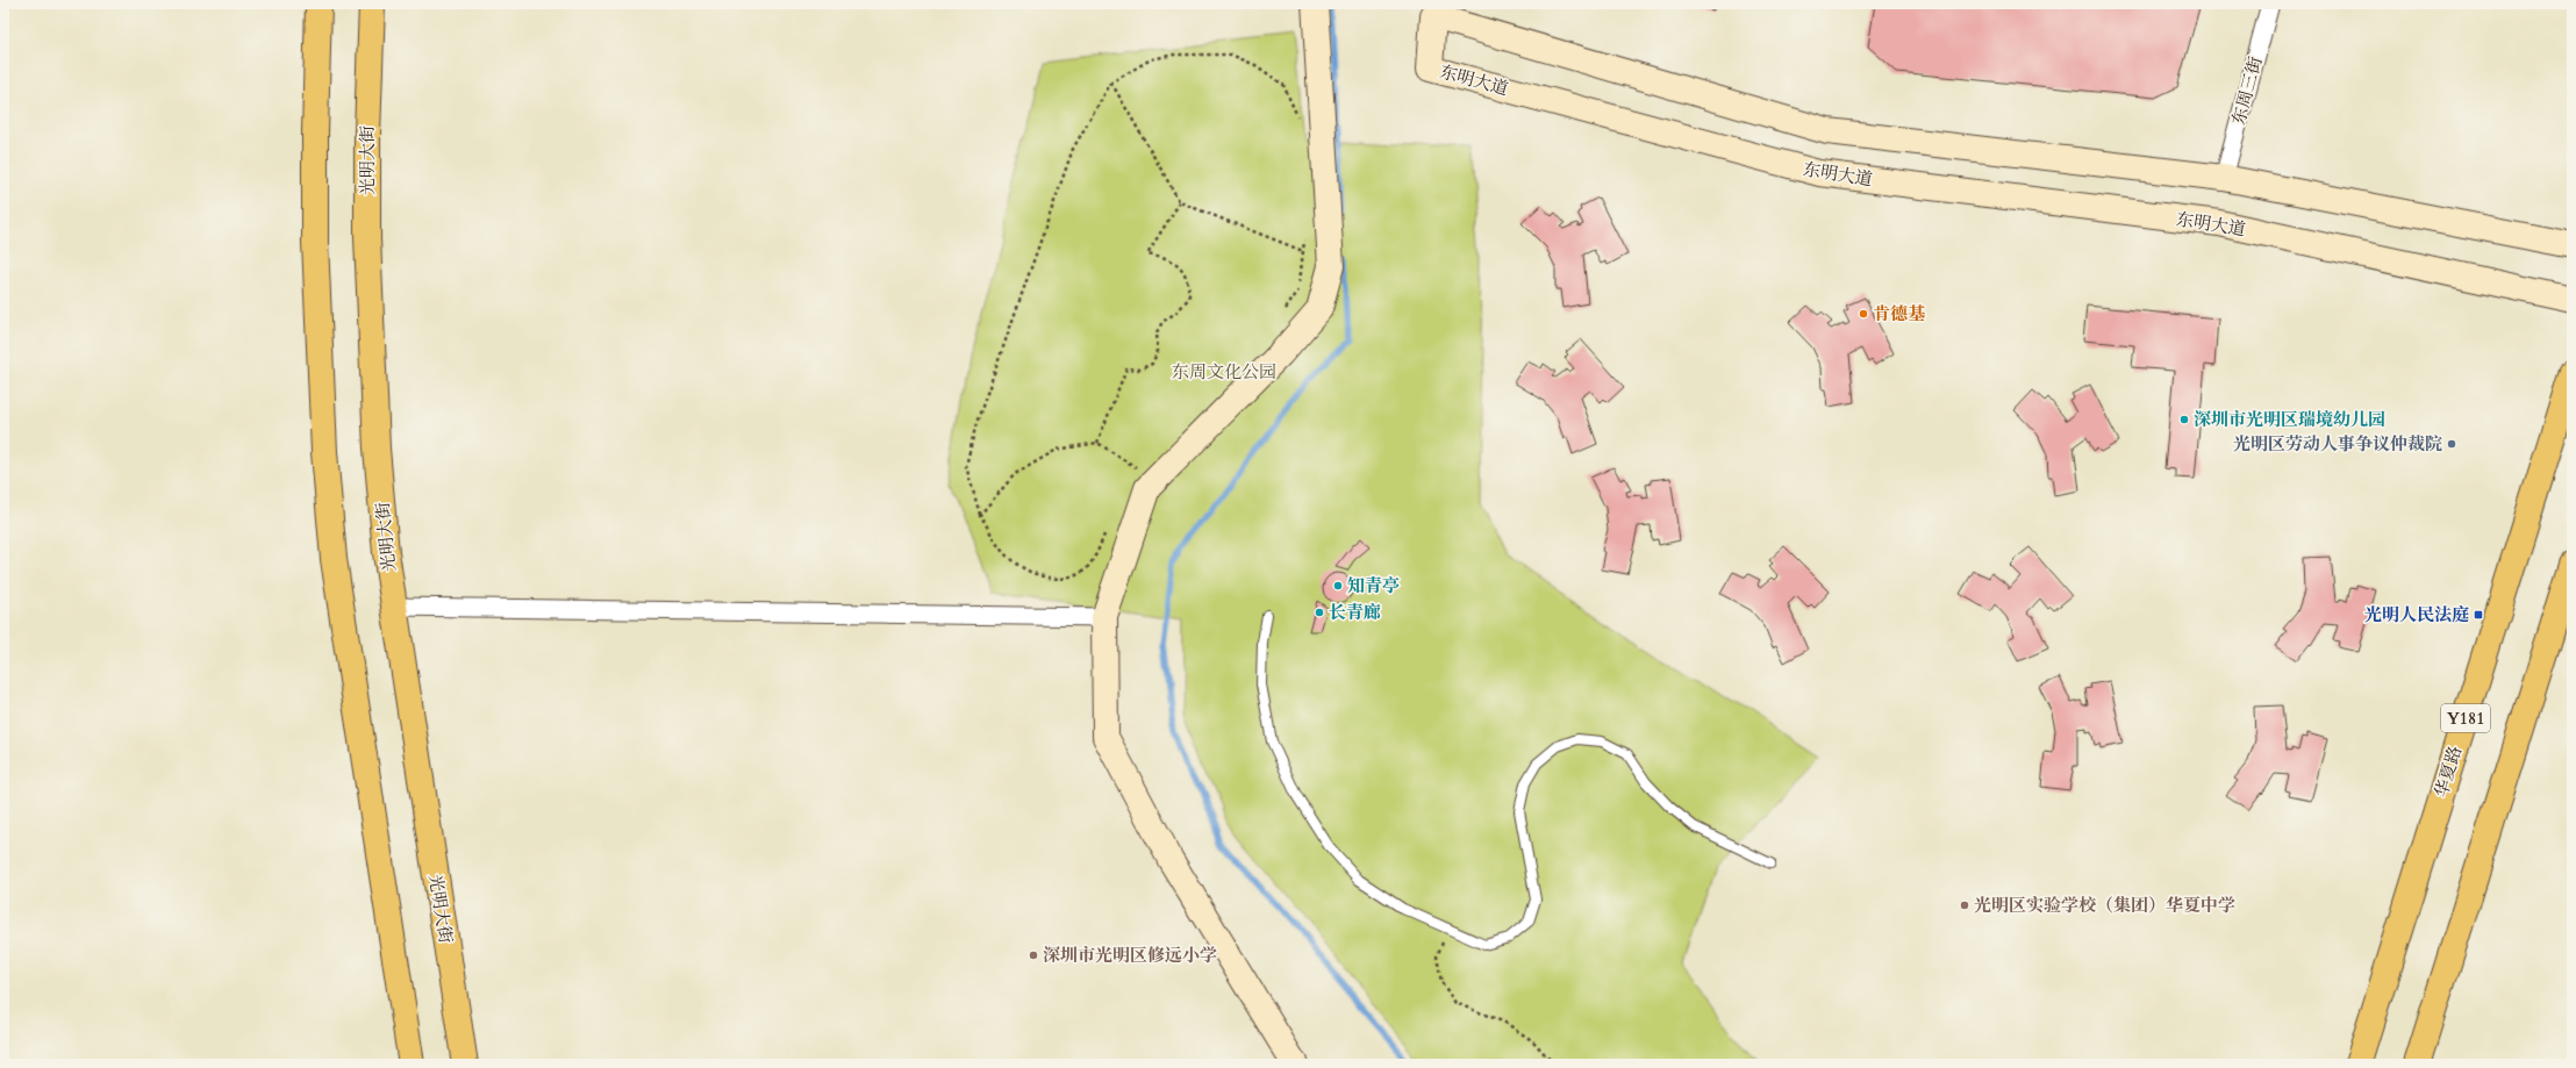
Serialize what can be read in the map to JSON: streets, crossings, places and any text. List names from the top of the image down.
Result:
{
  "streets": {
    "main road": [
      "东明大道",
      "光明大街",
      "Y181",
      "华夏路"
    ],
    "street": ["东周三街"]
  },
  "crossings": [
    ["东明大道", "东周三街"]
  ],
  "parks": ["东周文化公园"],
  "places": {
    "other": [
      "肯德基",
      "深圳市光明区瑞境幼儿园",
      "光明区劳动人事争议仲裁院",
      "知青亭",
      "长青廊",
      "光明区实验学校（集团）华夏中学",
      "深圳市光明区修远小学"
    ],
    "transit": ["光明人民法庭"]
  }
}
